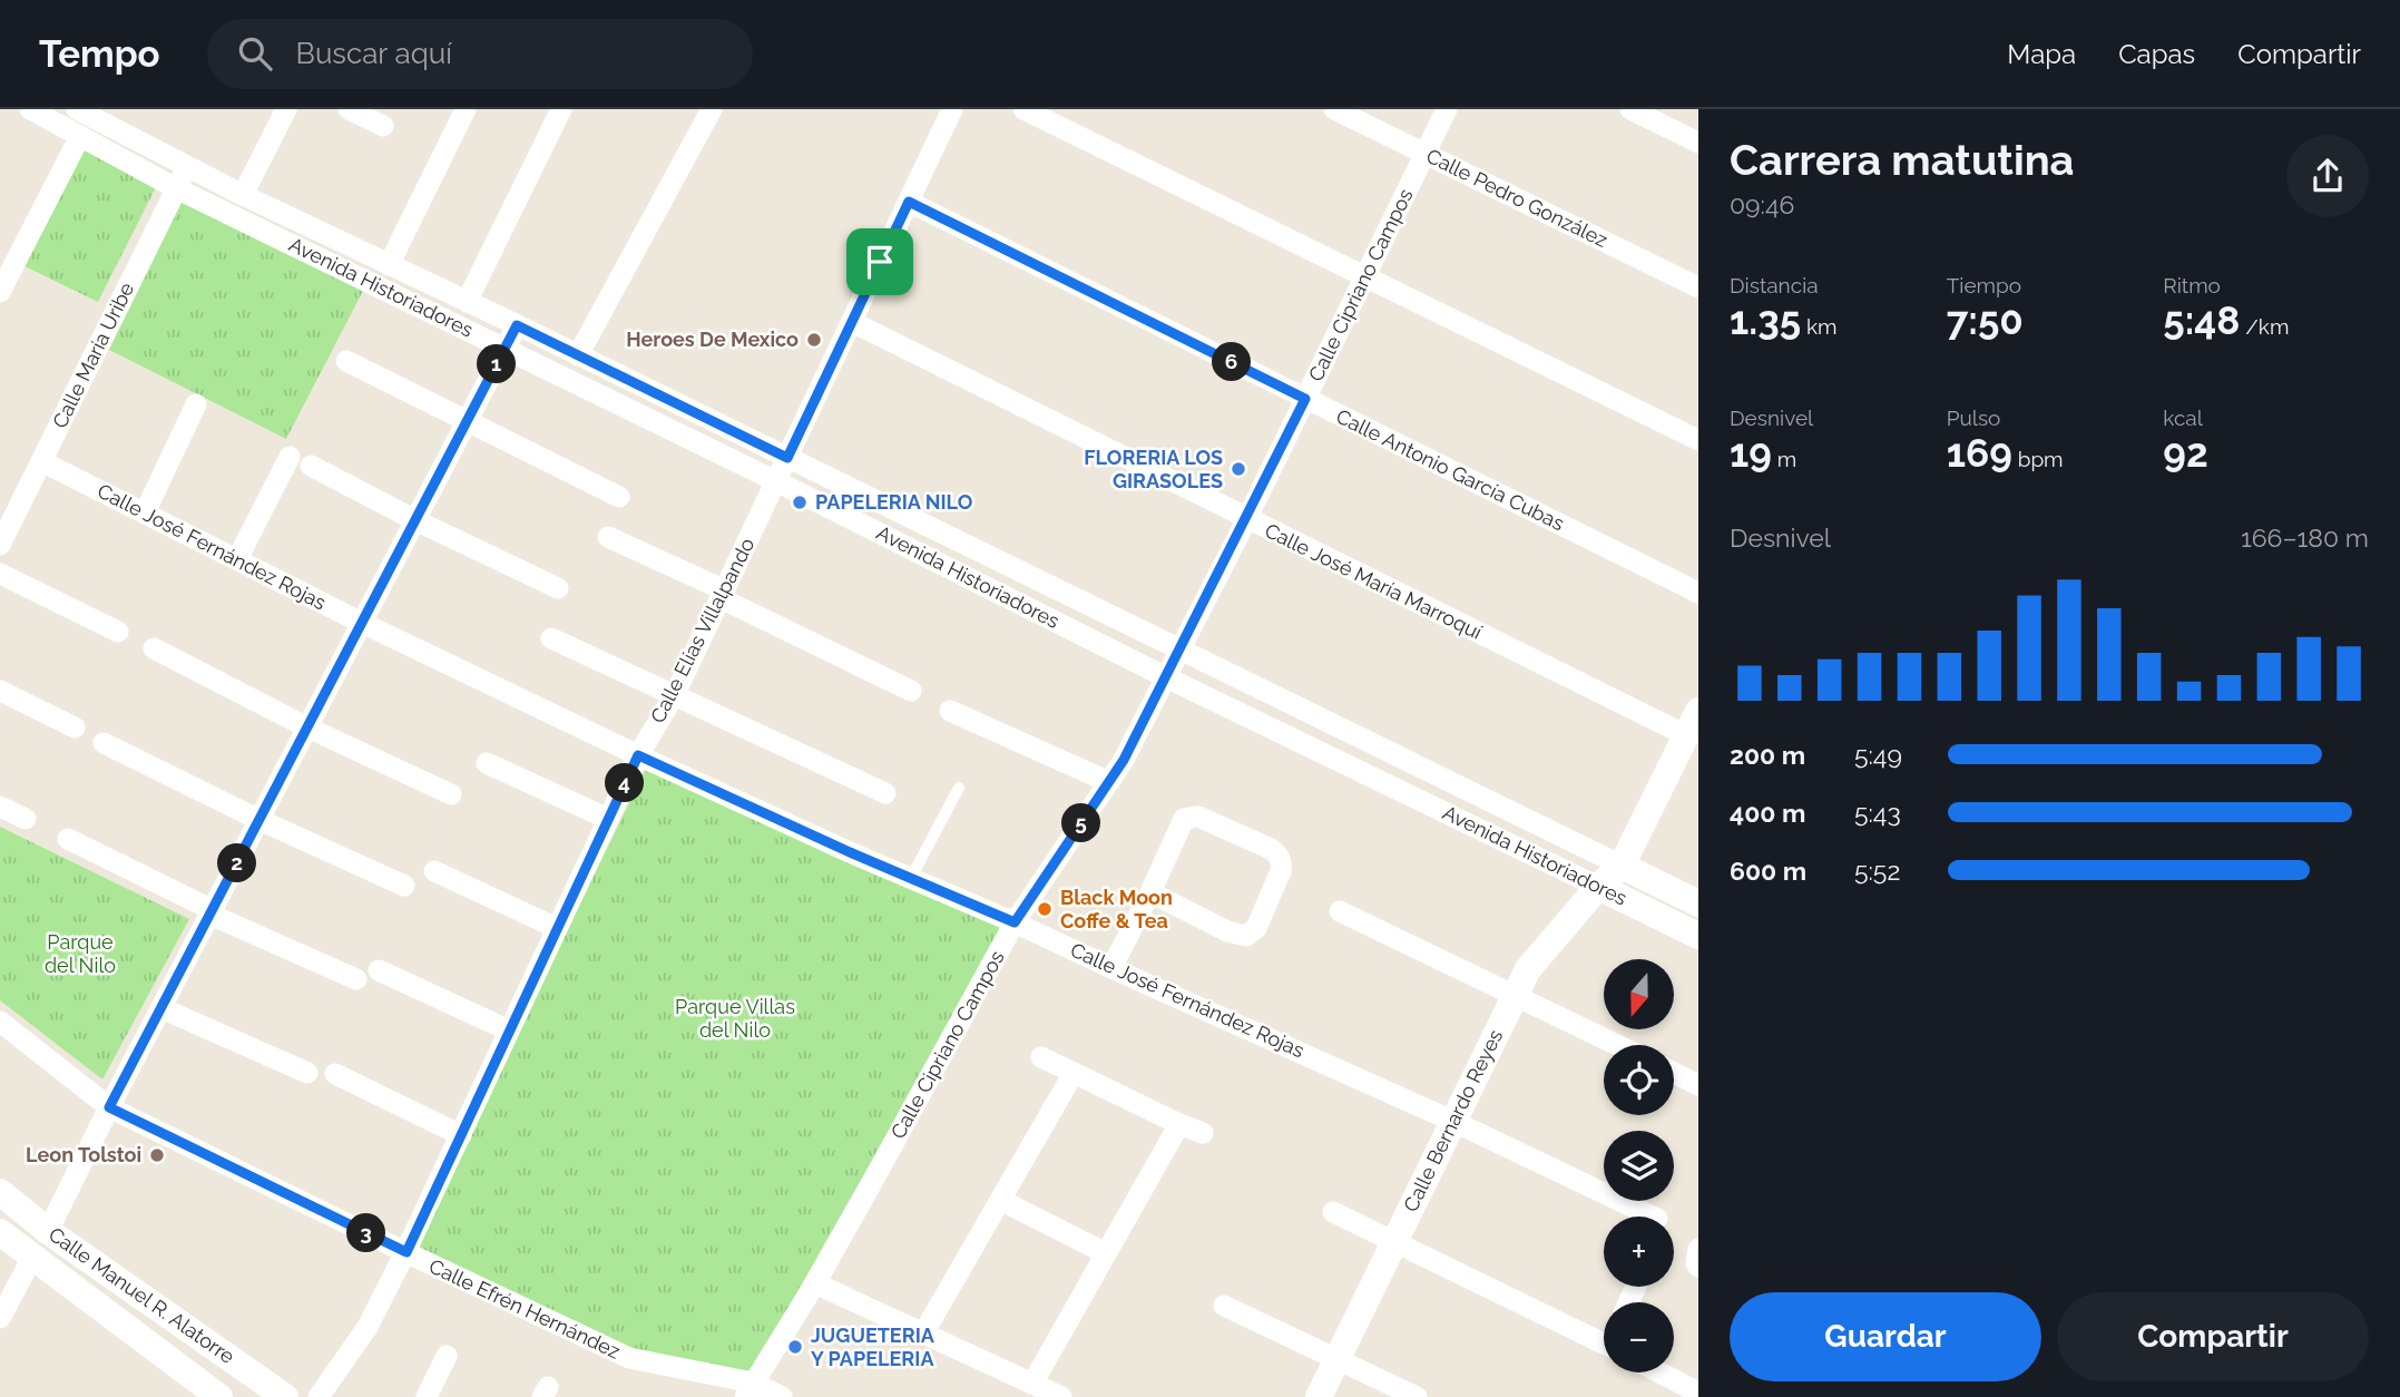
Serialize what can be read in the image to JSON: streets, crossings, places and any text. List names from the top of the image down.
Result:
{
  "streets": {
    "street": [
      "Calle Pedro González",
      "Calle Cipriano Campos",
      "Avenida Historiadores",
      "Calle María Uribe",
      "Calle Antonio García Cubas",
      "Calle José Fernández Rojas",
      "Calle José María Marroquí",
      "Calle Elías Villalpando",
      "Calle Bernardo Reyes",
      "Calle Manuel R. Alatorre",
      "Calle Efrén Hernández"
    ]
  },
  "crossings": [
    ["Calle Pedro González", "Calle Cipriano Campos"],
    ["Calle Cipriano Campos", "Avenida Historiadores"],
    ["Calle Cipriano Campos", "Calle Antonio García Cubas"],
    ["Calle Cipriano Campos", "Calle José Fernández Rojas"],
    ["Calle Cipriano Campos", "Calle José María Marroquí"],
    ["Calle Cipriano Campos", "Calle Efrén Hernández"],
    ["Avenida Historiadores", "Calle María Uribe"],
    ["Avenida Historiadores", "Calle Elías Villalpando"],
    ["Avenida Historiadores", "Calle Bernardo Reyes"],
    ["Calle María Uribe", "Calle José Fernández Rojas"],
    ["Calle Antonio García Cubas", "Calle Elías Villalpando"],
    ["Calle José Fernández Rojas", "Calle Elías Villalpando"],
    ["Calle José Fernández Rojas", "Calle Bernardo Reyes"],
    ["Calle José María Marroquí", "Calle Elías Villalpando"],
    ["Calle Elías Villalpando", "Calle Efrén Hernández"]
  ],
  "parks": ["Parque del Nilo", "Parque Villas del Nilo"],
  "places": [
    "Heroes De Mexico",
    "FLORERIA LOS GIRASOLES",
    "PAPELERIA NILO",
    "Black Moon Coffe & Tea",
    "Leon Tolstoi",
    "JUGUETERIA Y PAPELERIA"
  ],
  "north": "bottom",
  "page": {
    "header": "Tempo",
    "search": "Buscar aquí",
    "nav": ["Mapa", "Capas", "Compartir"],
    "heading": ["Carrera matutina", "09:46"],
    "stats": [
      ["Distancia", "1.35 km"],
      ["Tiempo", "7:50"],
      ["Ritmo", "5:48 /km"],
      ["Desnivel", "19 m"],
      ["Pulso", "169 bpm"],
      ["kcal", "92"]
    ],
    "pins": [
      "6",
      "1",
      "4",
      "5",
      "2",
      "3"
    ],
    "chart": ["Desnivel", "166–180 m"],
    "list": [
      {
        "name": "200 m",
        "note": "5:49"
      },
      {
        "name": "400 m",
        "note": "5:43"
      },
      {
        "name": "600 m",
        "note": "5:52"
      }
    ],
    "map_buttons": ["+", "−"],
    "buttons": ["Guardar", "Compartir"]
  }
}
